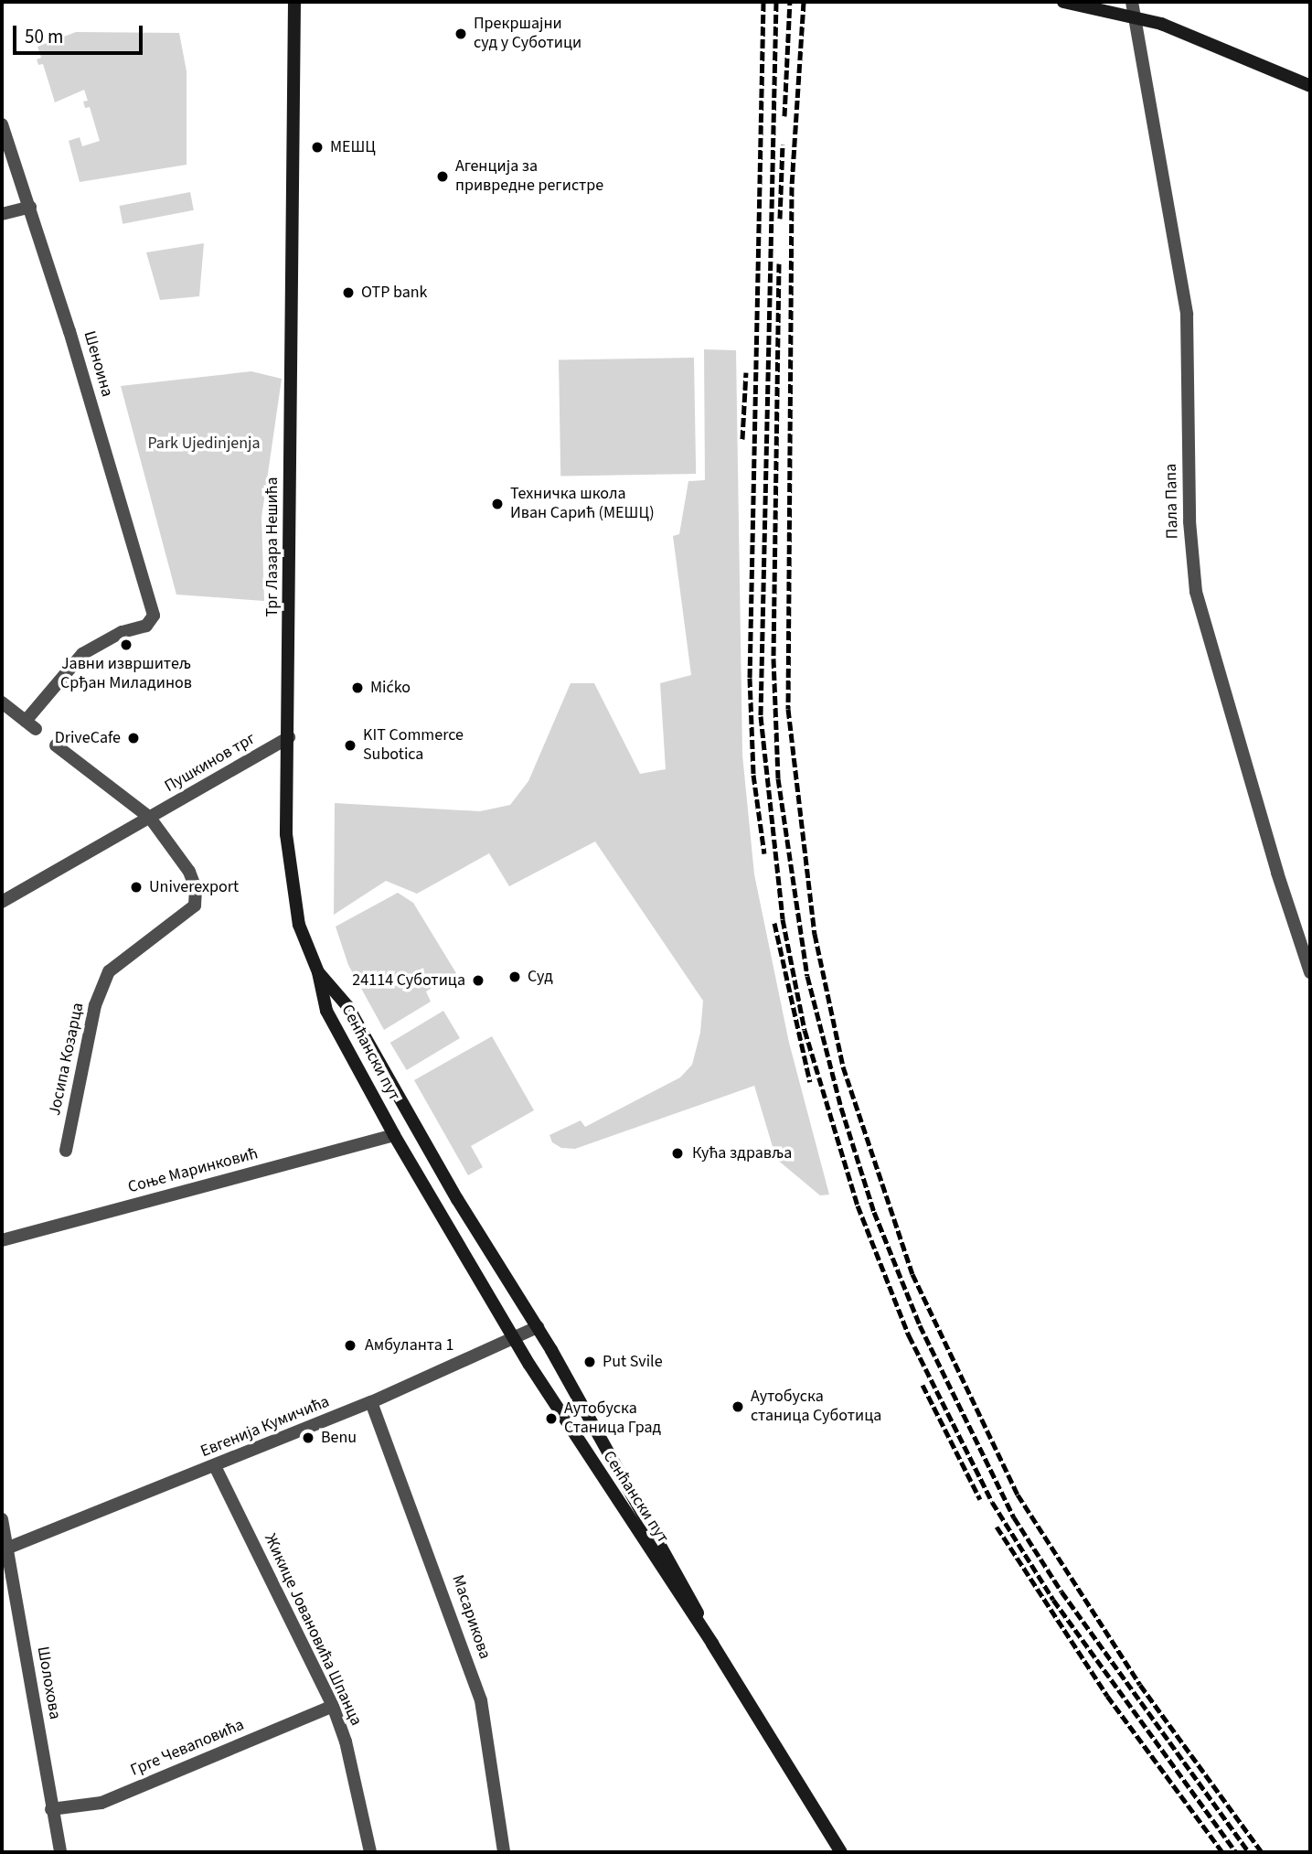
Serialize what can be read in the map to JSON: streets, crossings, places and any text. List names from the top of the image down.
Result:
{
  "streets": {
    "main road": ["Трг Лазара Нешића", "Сенћански пут"],
    "street": [
      "Шеноина",
      "Пала Папа",
      "Пушкинов трг",
      "Јосипа Козарца",
      "Соње Маринковић",
      "Евгенија Кумичића",
      "Масарикова",
      "Жикице Јовановића Шпанца",
      "Шолохова",
      "Грге Чеваповића"
    ]
  },
  "crossings": [
    ["Трг Лазара Нешића", "Пушкинов трг"],
    ["Трг Лазара Нешића", "Сенћански пут"],
    ["Пушкинов трг", "Јосипа Козарца"],
    ["Сенћански пут", "Соње Маринковић"],
    ["Сенћански пут", "Евгенија Кумичића"],
    ["Евгенија Кумичића", "Масарикова"],
    ["Евгенија Кумичића", "Жикице Јовановића Шпанца"],
    ["Евгенија Кумичића", "Шолохова"],
    ["Жикице Јовановића Шпанца", "Грге Чеваповића"],
    ["Шолохова", "Грге Чеваповића"]
  ],
  "parks": ["Park Ujedinjenja"],
  "places": [
    "Прекршајни суд у Суботици",
    "МЕШЦ",
    "Агенција за привредне регистре",
    "OTP bank",
    "Техничка школа Иван Сарић (МЕШЦ)",
    "Јавни извршитељ Срђан Миладинов",
    "Mićko",
    "DriveCafe",
    "KIT Commerce Subotica",
    "Univerexport",
    "Суд",
    "24114 Суботица",
    "Кућа здравља",
    "Амбуланта 1",
    "Put Svile",
    "Аутобуска станица Суботица",
    "Аутобуска Станица Град",
    "Benu"
  ],
  "scale_bar": "50 m"
}
